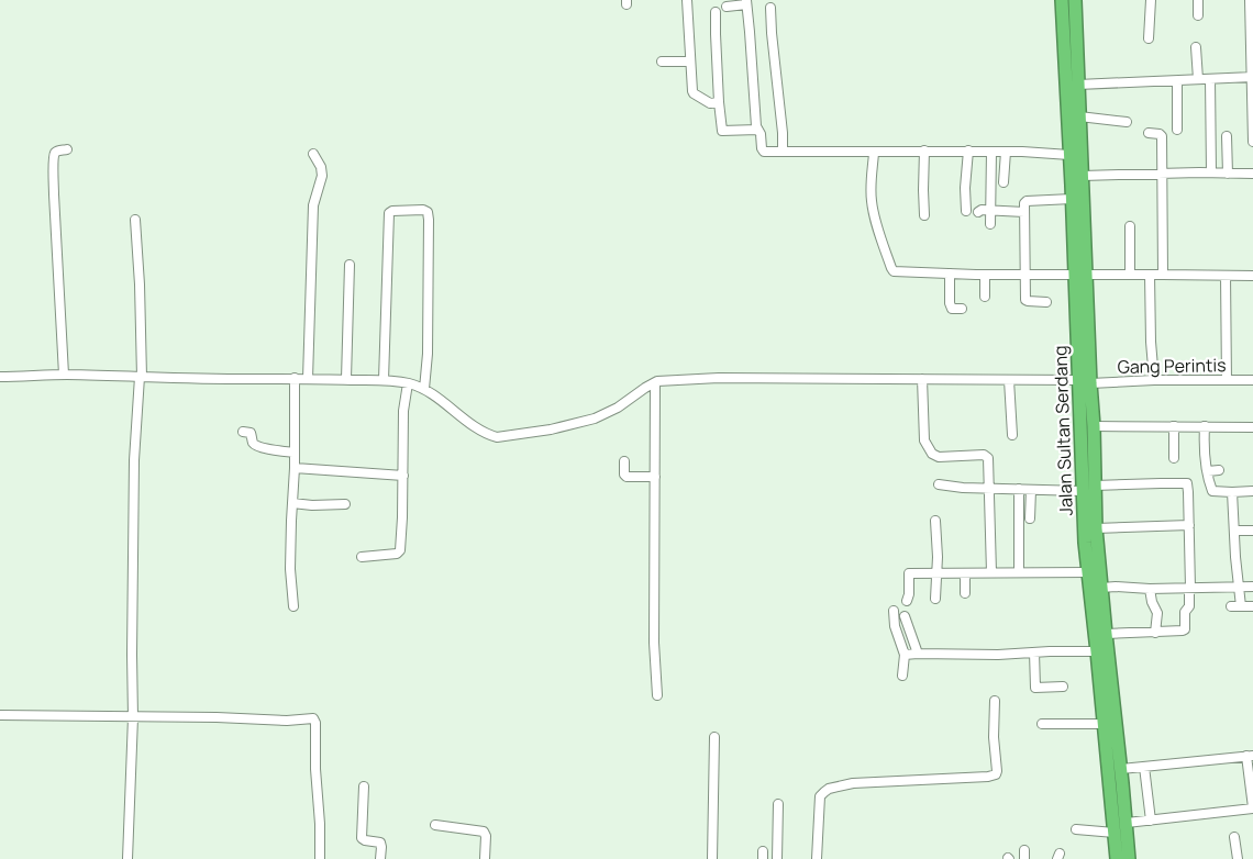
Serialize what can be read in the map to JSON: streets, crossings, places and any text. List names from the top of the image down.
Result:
{
  "streets": {
    "highway": ["Jalan Sultan Serdang"],
    "street": ["Gang Perintis"]
  },
  "crossings": [
    ["Gang Perintis", "Jalan Sultan Serdang"]
  ]
}
